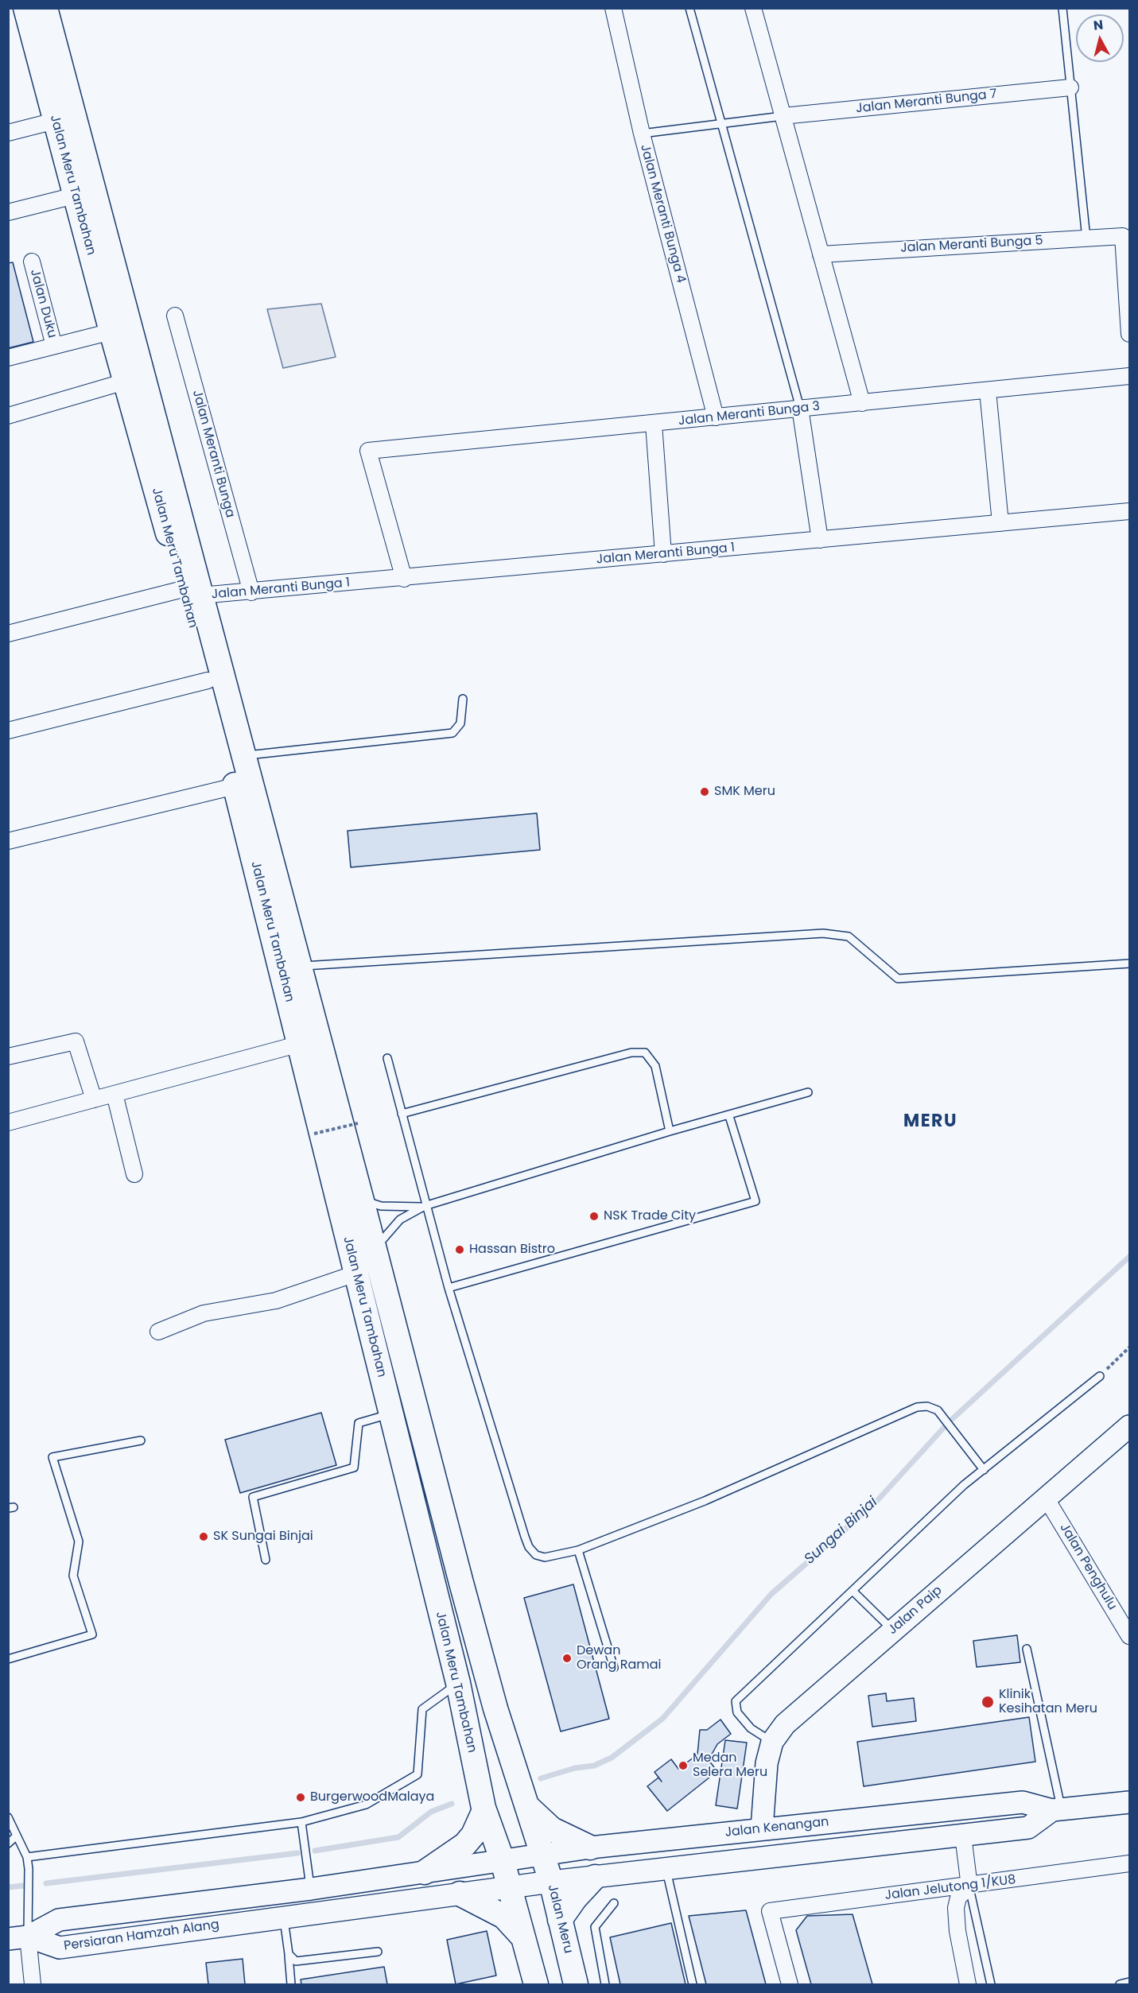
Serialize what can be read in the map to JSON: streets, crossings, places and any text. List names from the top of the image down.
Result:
{
  "streets": {
    "main road": ["Jalan Meru Tambahan", "Jalan Meru"],
    "street": [
      "Jalan Meranti Bunga 7",
      "Jalan Meranti Bunga 4",
      "Jalan Meranti Bunga 5",
      "Jalan Duku",
      "Jalan Meranti Bunga 3",
      "Jalan Meranti Bunga",
      "Jalan Meranti Bunga 1",
      "Jalan Penghulu",
      "Jalan Paip",
      "Jalan Kenangan",
      "Jalan Jelutong 1/KU8",
      "Persiaran Hamzah Alang"
    ]
  },
  "crossings": [
    ["Jalan Meru Tambahan", "Jalan Meranti Bunga 1"],
    ["Jalan Meru Tambahan", "Jalan Kenangan"],
    ["Jalan Meru Tambahan", "Jalan Meru"],
    ["Jalan Meru Tambahan", "Persiaran Hamzah Alang"],
    ["Jalan Meranti Bunga 4", "Jalan Meranti Bunga 3"],
    ["Jalan Meranti Bunga 3", "Jalan Meranti Bunga 1"],
    ["Jalan Meranti Bunga", "Jalan Meranti Bunga 1"],
    ["Jalan Penghulu", "Jalan Paip"],
    ["Jalan Paip", "Jalan Kenangan"],
    ["Jalan Kenangan", "Jalan Meru"],
    ["Jalan Kenangan", "Persiaran Hamzah Alang"]
  ],
  "districts": ["MERU"],
  "water": ["Sungai Binjai"],
  "places": [
    "SMK Meru",
    "NSK Trade City",
    "Hassan Bistro",
    "SK Sungai Binjai",
    "Dewan Orang Ramai",
    "Klinik Kesihatan Meru",
    "Medan Selera Meru",
    "BurgerwoodMalaya"
  ],
  "north": "top"
}
